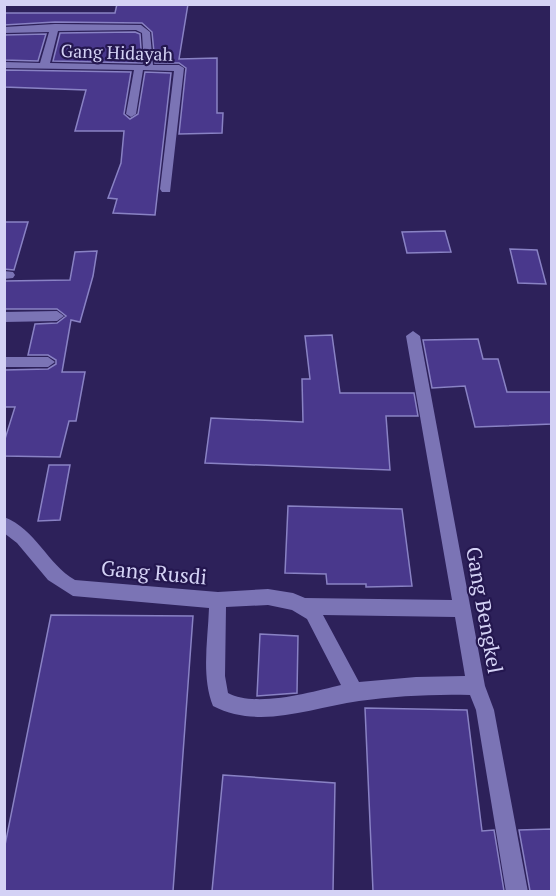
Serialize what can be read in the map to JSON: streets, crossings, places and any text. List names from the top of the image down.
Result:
{
  "streets": {
    "street": ["Gang Hidayah", "Gang Rusdi", "Gang Bengkel"]
  },
  "crossings": [
    ["Gang Rusdi", "Gang Bengkel"]
  ]
}
